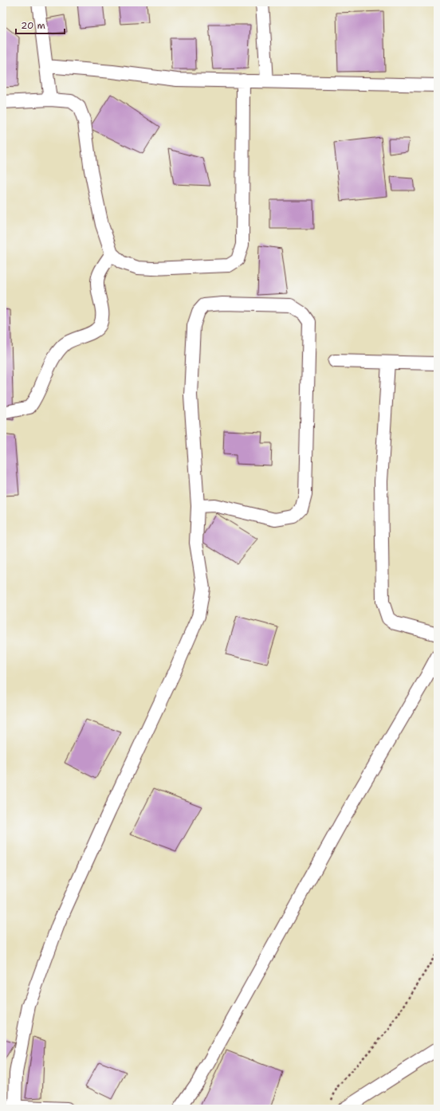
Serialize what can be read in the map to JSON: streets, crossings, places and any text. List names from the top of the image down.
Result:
{
  "scale_bar": "20 m"
}
